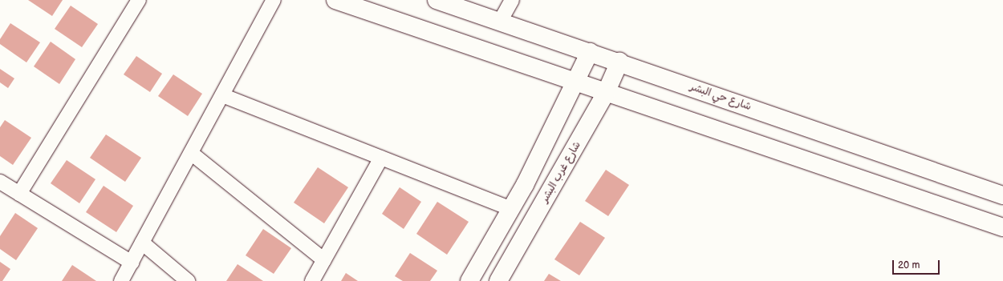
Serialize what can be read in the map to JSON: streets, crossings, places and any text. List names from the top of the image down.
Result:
{
  "streets": {
    "street": ["شارع حي البشر", "شارع غرب البشر"]
  },
  "crossings": [
    ["شارع حي البشر", "شارع غرب البشر"]
  ],
  "scale_bar": "20 m"
}
